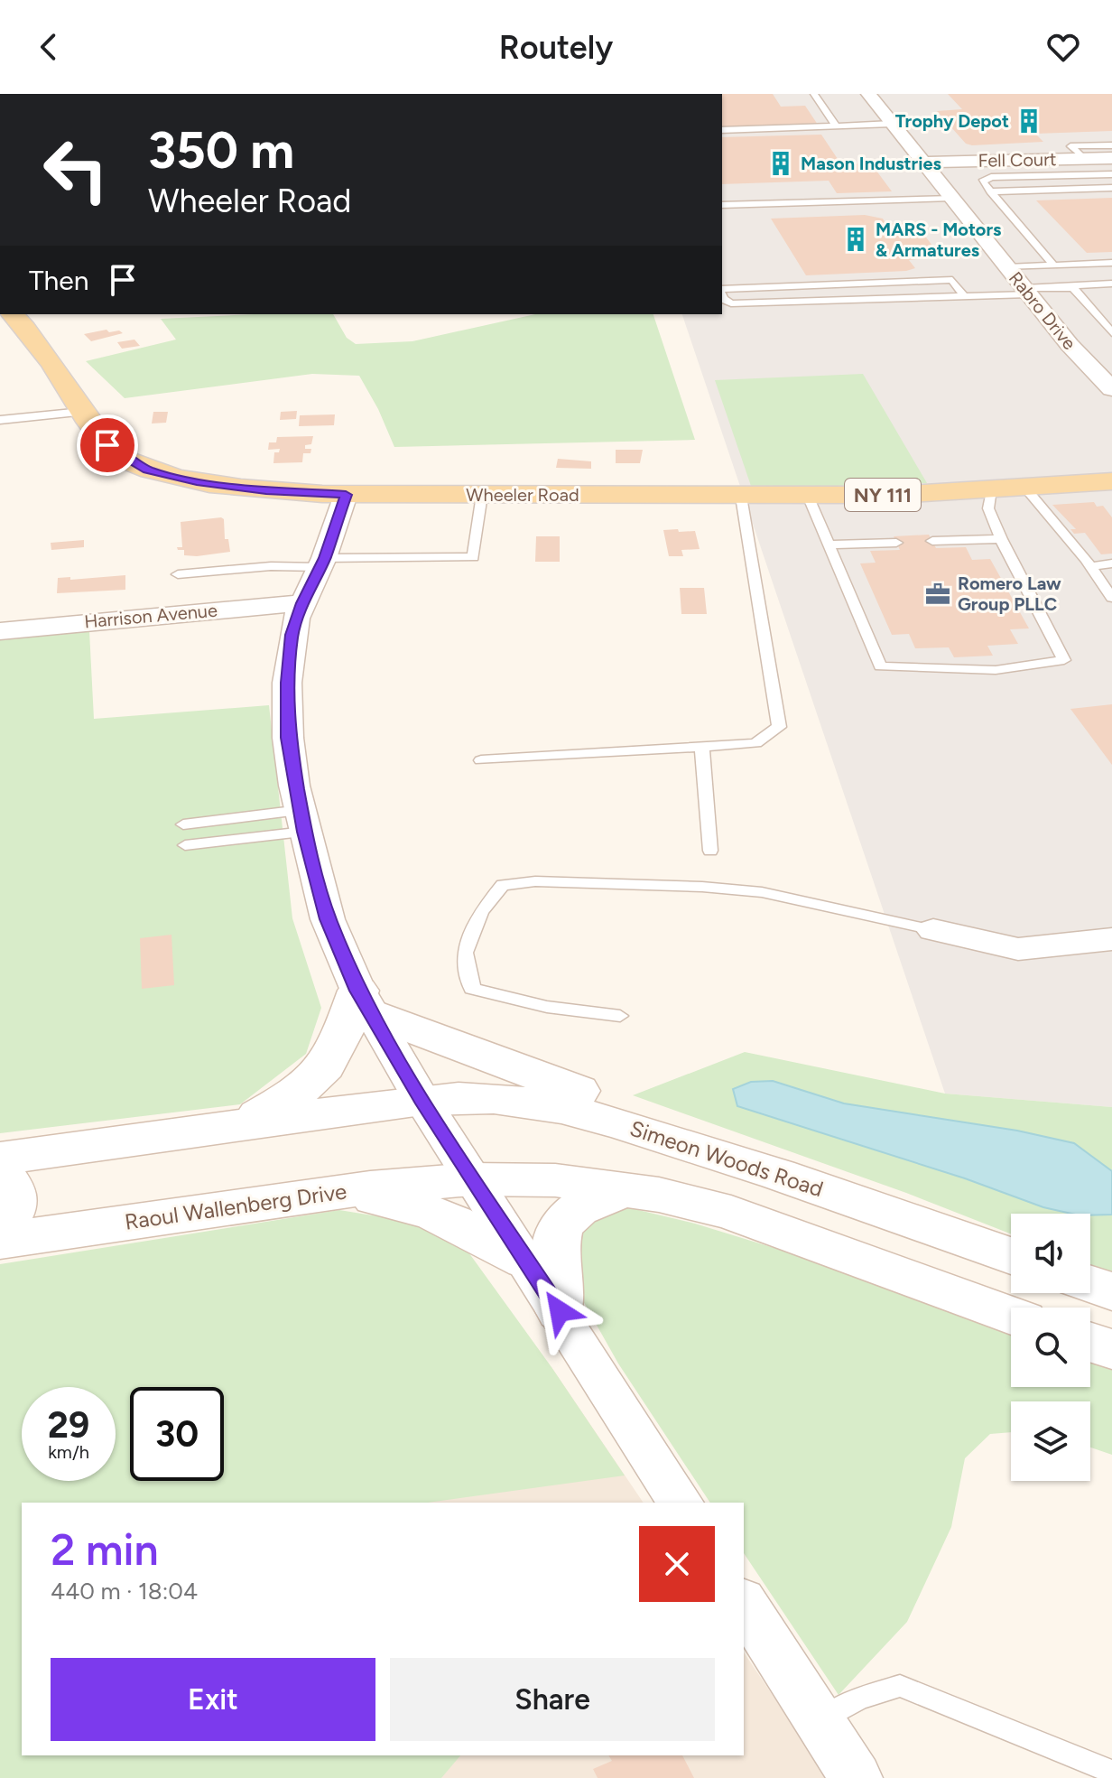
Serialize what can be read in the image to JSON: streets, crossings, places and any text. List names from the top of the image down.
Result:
{
  "streets": {
    "main road": ["Wheeler Road", "NY 111"],
    "street": [
      "Fell Court",
      "Rabro Drive",
      "Harrison Avenue",
      "Simeon Woods Road",
      "Raoul Wallenberg Drive"
    ]
  },
  "crossings": [
    ["Fell Court", "Rabro Drive"]
  ],
  "places": {
    "building": ["Trophy Depot", "Mason Industries", "MARS - Motors & Armatures"],
    "office": ["Romero Law Group PLLC"]
  },
  "page": {
    "header": "Routely",
    "turn": ["350 m", "Wheeler Road"],
    "then": "Then",
    "speed": "29 km/h",
    "limit": "30",
    "heading": ["2 min", "440 m · 18:04"],
    "buttons": ["Exit", "Share"]
  }
}
